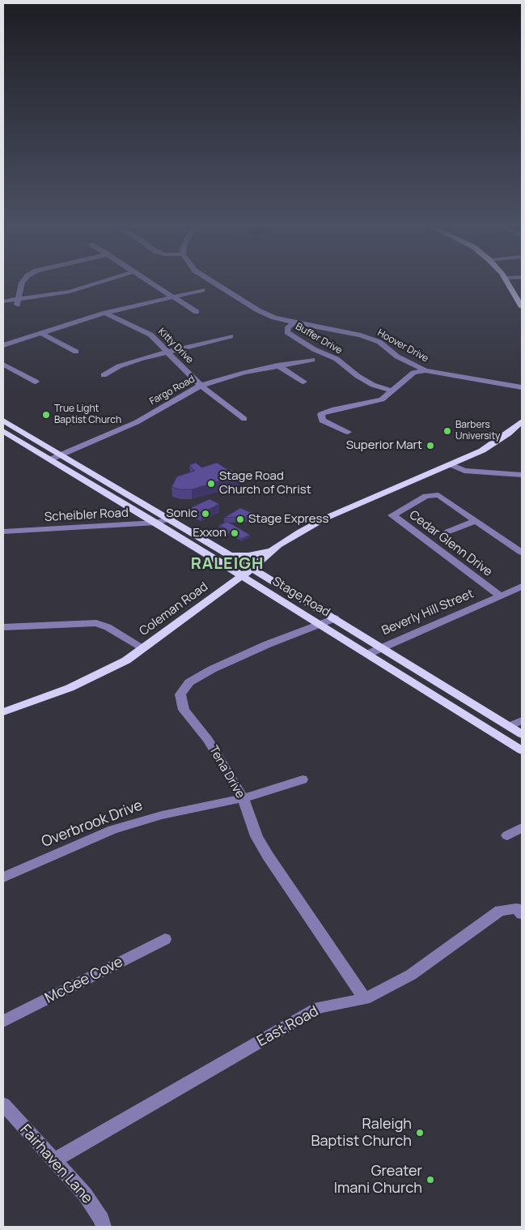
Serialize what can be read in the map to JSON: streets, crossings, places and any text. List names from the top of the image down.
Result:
{
  "streets": {
    "main road": ["Stage Road", "Coleman Road"],
    "street": [
      "Buffer Drive",
      "Kitty Drive",
      "Hoover Drive",
      "Fargo Road",
      "Scheibler Road",
      "Cedar Glenn Drive",
      "Beverly Hill Street",
      "Tena Drive",
      "Overbrook Drive",
      "McGee Cove",
      "East Road",
      "Fairhaven Lane"
    ]
  },
  "crossings": [
    ["Buffer Drive", "Hoover Drive"],
    ["Kitty Drive", "Fargo Road"],
    ["Fargo Road", "Stage Road"],
    ["Scheibler Road", "Stage Road"],
    ["Cedar Glenn Drive", "Beverly Hill Street"],
    ["Stage Road", "Coleman Road"],
    ["Stage Road", "Beverly Hill Street"],
    ["Stage Road", "Tena Drive"],
    ["Tena Drive", "Overbrook Drive"],
    ["Tena Drive", "East Road"],
    ["East Road", "Fairhaven Lane"]
  ],
  "districts": ["RALEIGH"],
  "places": [
    "True Light Baptist Church",
    "Barbers University",
    "Superior Mart",
    "Stage Road Church of Christ",
    "Sonic",
    "Stage Express",
    "Exxon",
    "Raleigh Baptist Church",
    "Greater Imani Church"
  ]
}
